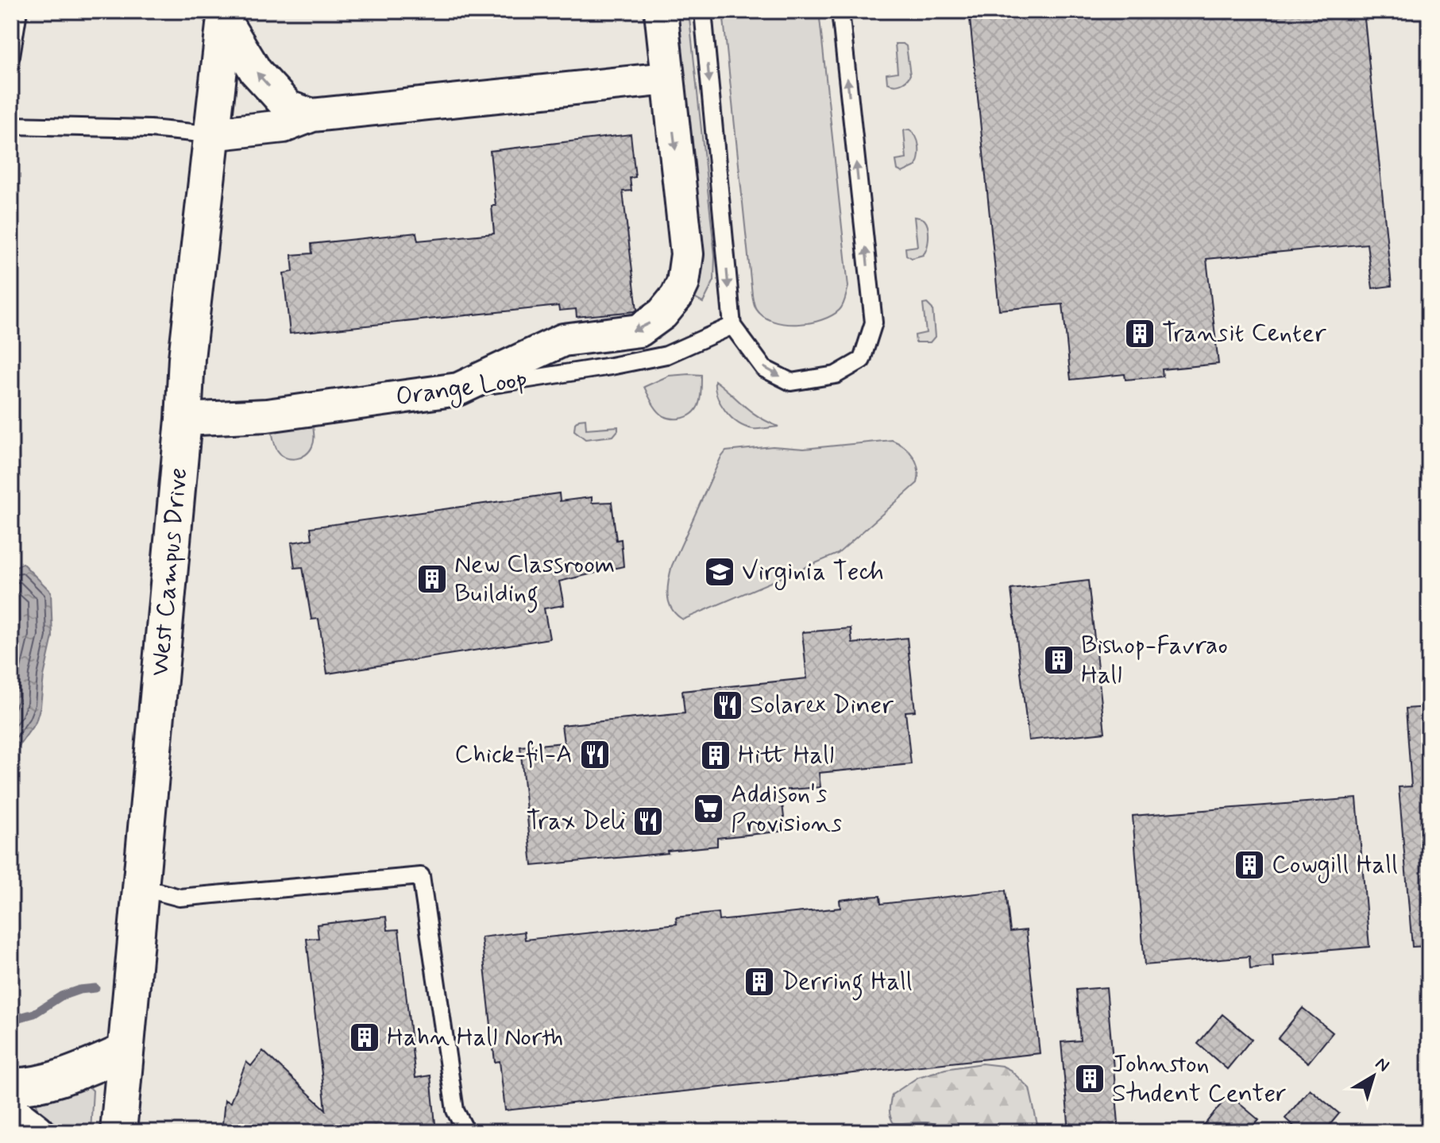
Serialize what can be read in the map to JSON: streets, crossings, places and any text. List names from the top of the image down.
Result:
{
  "streets": {
    "street": ["Orange Loop", "West Campus Drive"]
  },
  "crossings": [
    ["Orange Loop", "West Campus Drive"]
  ],
  "places": {
    "building": [
      "Transit Center",
      "New Classroom Building",
      "Bishop-Favrao Hall",
      "Hitt Hall",
      "Cowgill Hall",
      "Derring Hall",
      "Hahn Hall North",
      "Johnston Student Center"
    ],
    "school or university": ["Virginia Tech"],
    "restaurant": ["Solarex Diner", "Chick-fil-A", "Trax Deli"],
    "supermarket": ["Addison's Provisions"]
  },
  "north": "top right"
}
